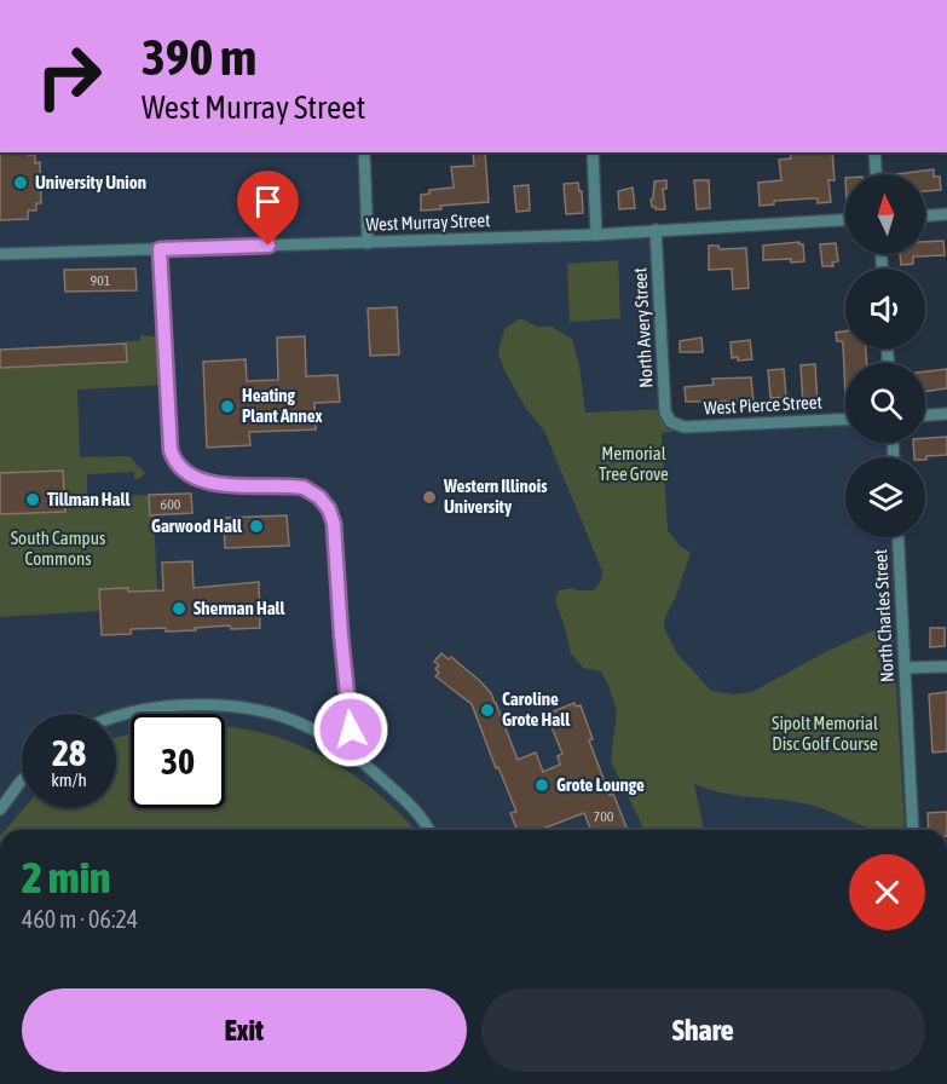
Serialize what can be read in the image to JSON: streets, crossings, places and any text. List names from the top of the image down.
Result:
{
  "streets": {
    "street": [
      "West Murray Street",
      "North Avery Street",
      "West Pierce Street",
      "North Charles Street"
    ]
  },
  "crossings": [
    ["West Murray Street", "North Avery Street"],
    ["North Avery Street", "West Pierce Street"]
  ],
  "parks": ["Memorial Tree Grove", "South Campus Commons", "Sipolt Memorial Disc Golf Course"],
  "places": [
    "University Union",
    "Heating Plant Annex",
    "Western Illinois University",
    "Tillman Hall",
    "Garwood Hall",
    "Sherman Hall",
    "Caroline Grote Hall",
    "Grote Lounge"
  ],
  "house_numbers": ["901", "600", "700"],
  "north": "top",
  "page": {
    "turn": ["390 m", "West Murray Street"],
    "speed": "28 km/h",
    "limit": "30",
    "heading": ["2 min", "460 m · 06:24"],
    "buttons": ["Exit", "Share"]
  }
}
